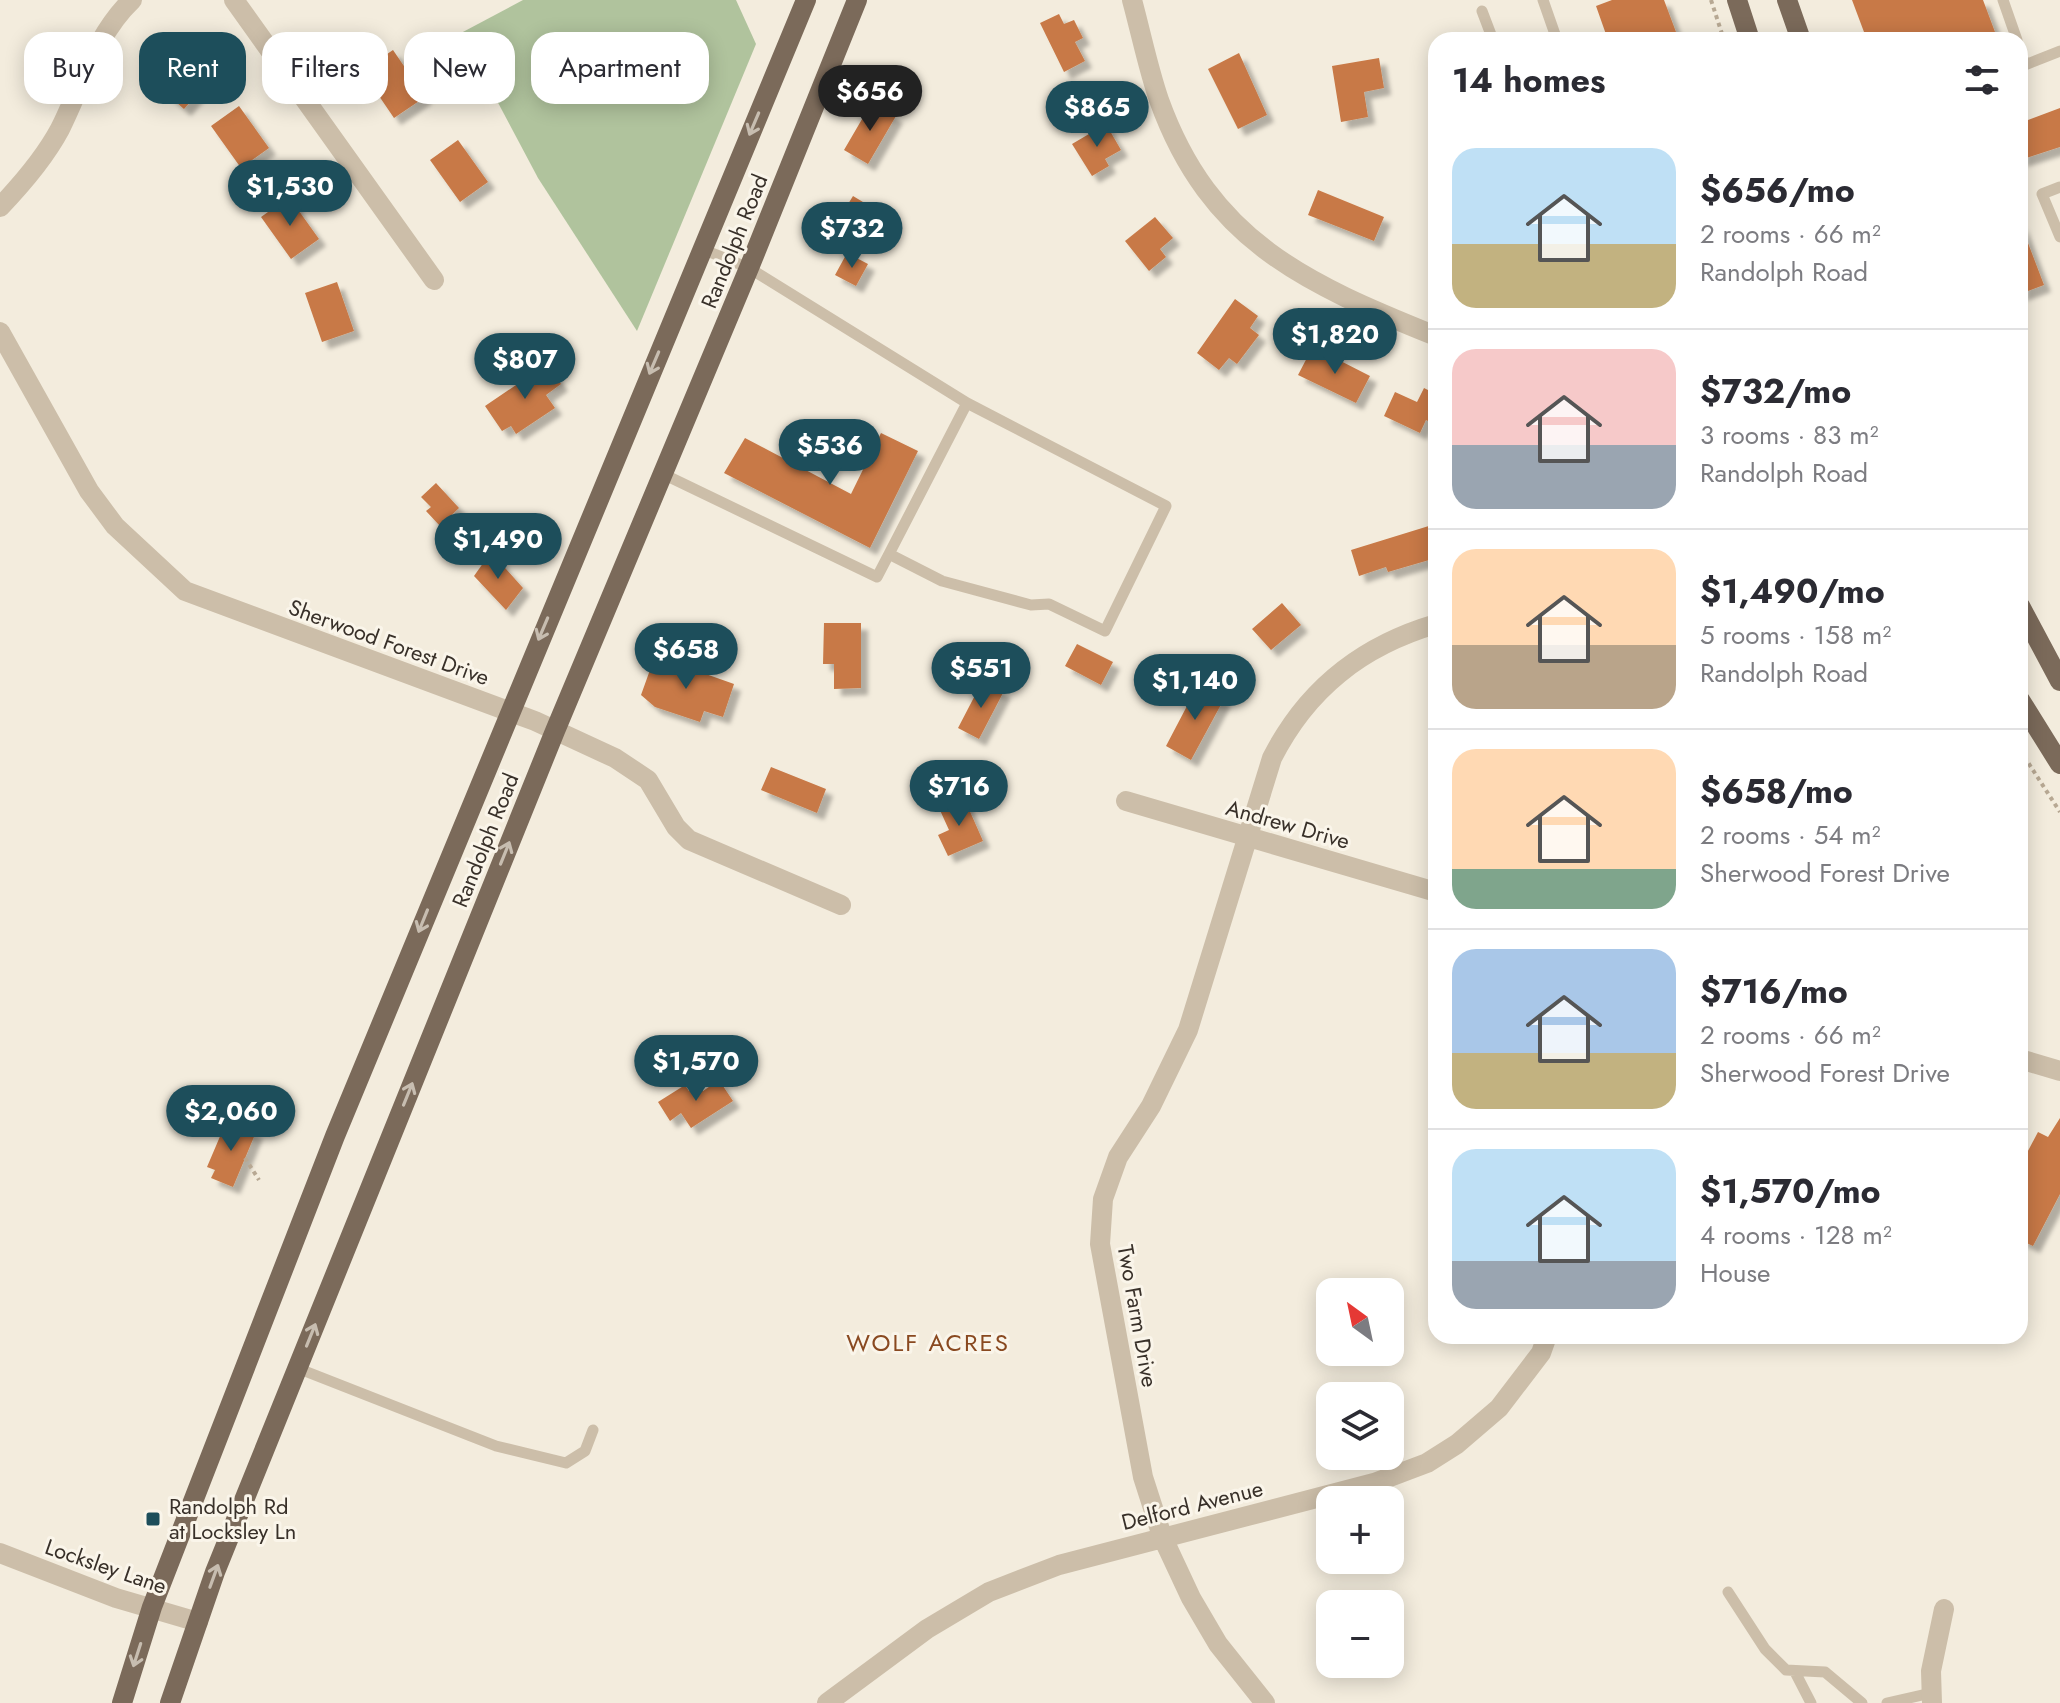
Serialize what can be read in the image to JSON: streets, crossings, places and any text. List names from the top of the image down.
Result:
{
  "streets": {
    "main road": ["Randolph Road"],
    "street": [
      "Sherwood Forest Drive",
      "Andrew Drive",
      "Two Farm Drive",
      "Delford Avenue",
      "Locksley Lane"
    ]
  },
  "crossings": [
    ["Randolph Road", "Sherwood Forest Drive"],
    ["Randolph Road", "Locksley Lane"],
    ["Andrew Drive", "Two Farm Drive"],
    ["Two Farm Drive", "Delford Avenue"]
  ],
  "districts": ["WOLF ACRES"],
  "places": {
    "transit": ["Randolph Rd at Locksley Ln"]
  },
  "north": "top left",
  "page": {
    "chip": [
      "Buy",
      "Rent",
      "Filters",
      "New",
      "Apartment"
    ],
    "heading": "14 homes",
    "price": [
      "$656",
      "$865",
      "$1,530",
      "$732",
      "$1,820",
      "$807",
      "$536",
      "$1,490",
      "$658",
      "$551",
      "$1,140",
      "$716",
      "$1,570",
      "$2,060"
    ],
    "list": [
      {
        "name": "$656/mo",
        "note": "2 rooms · 66 m² · Randolph Road"
      },
      {
        "name": "$732/mo",
        "note": "3 rooms · 83 m² · Randolph Road"
      },
      {
        "name": "$1,490/mo",
        "note": "5 rooms · 158 m² · Randolph Road"
      },
      {
        "name": "$658/mo",
        "note": "2 rooms · 54 m² · Sherwood Forest Drive"
      },
      {
        "name": "$716/mo",
        "note": "2 rooms · 66 m² · Sherwood Forest Drive"
      },
      {
        "name": "$1,570/mo",
        "note": "4 rooms · 128 m² · House"
      }
    ],
    "map_buttons": ["+", "−"]
  }
}
